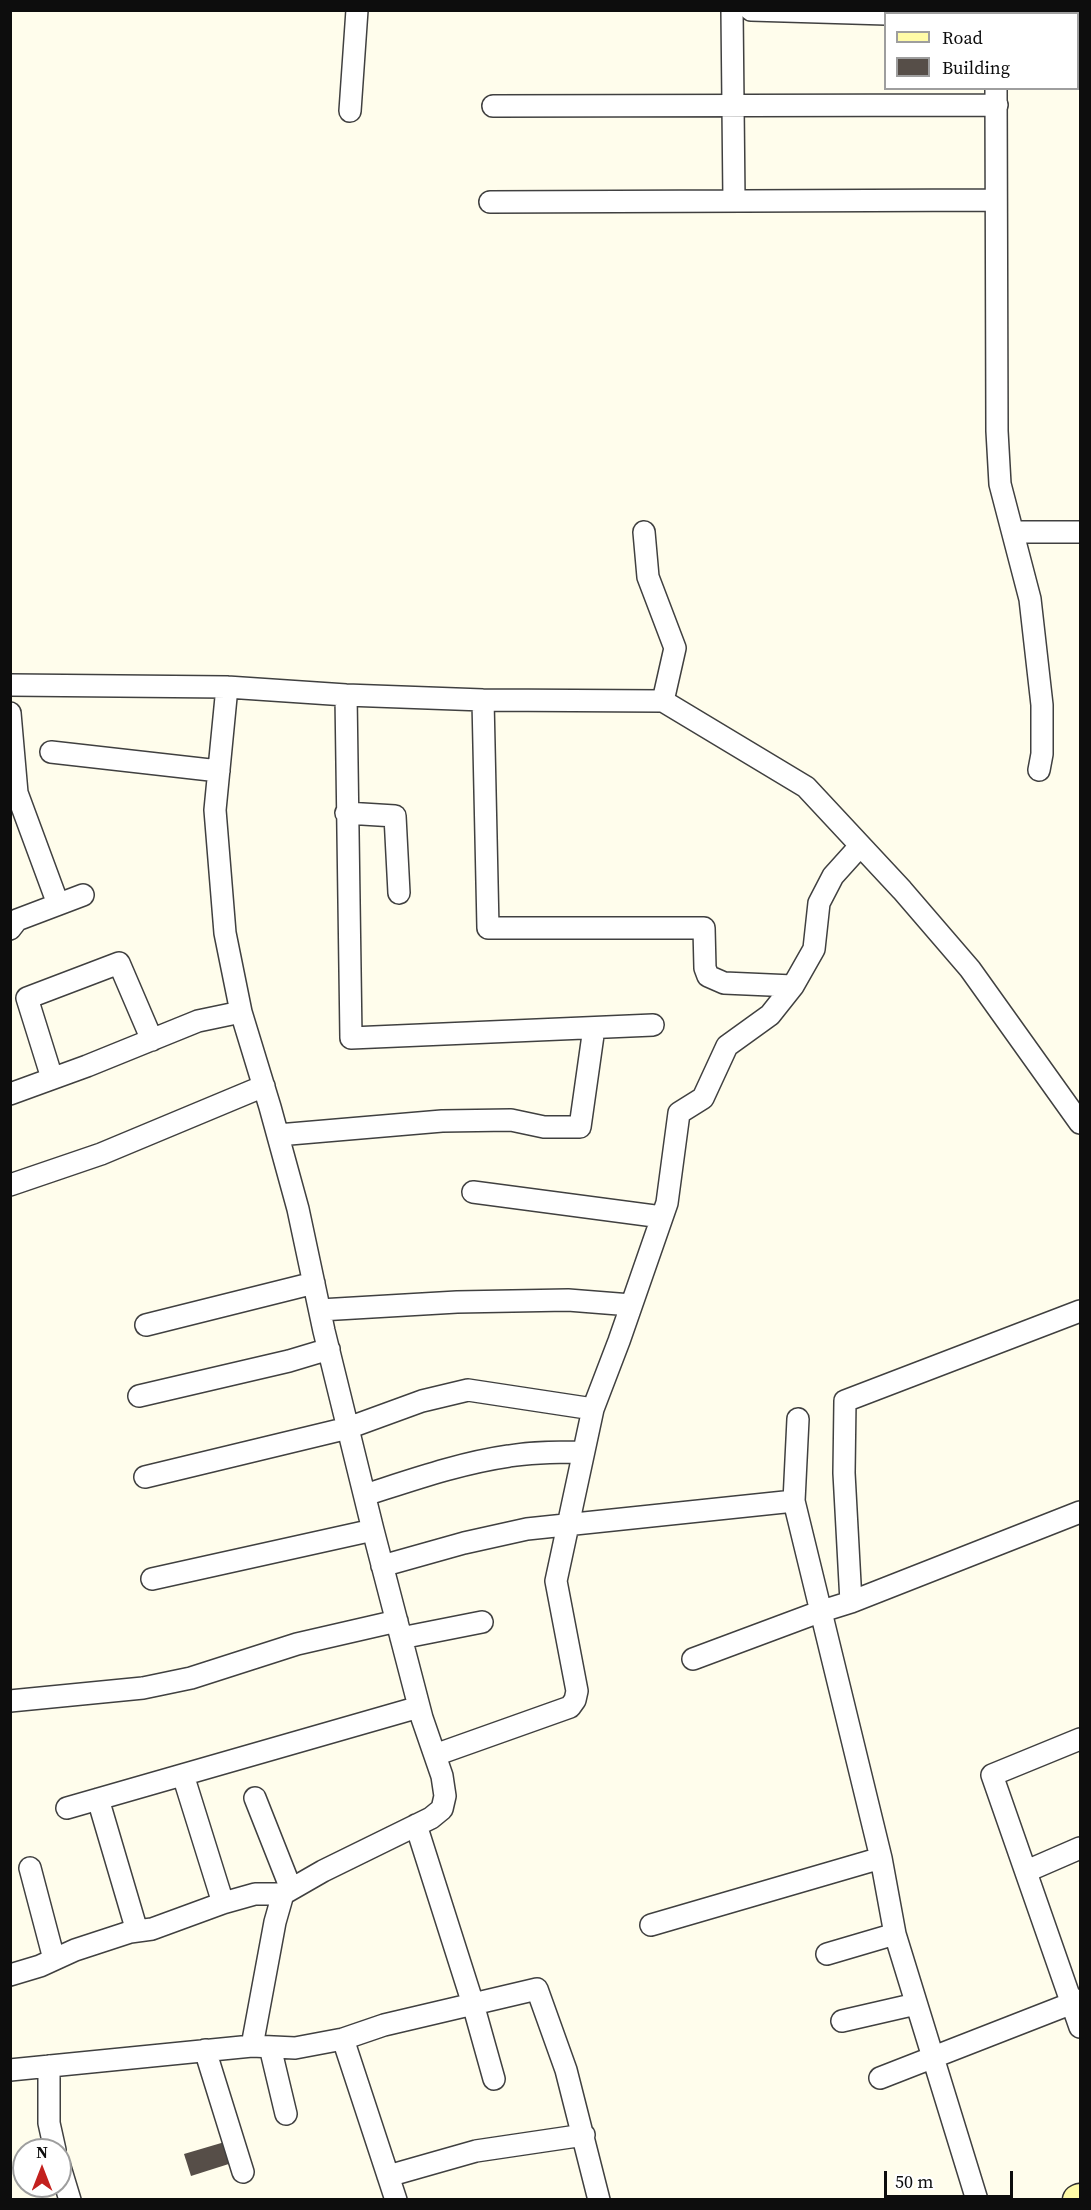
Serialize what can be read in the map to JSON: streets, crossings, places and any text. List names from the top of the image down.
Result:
{
  "legend": ["Road", "Building"],
  "scale_bar": "50 m",
  "north": "top"
}
